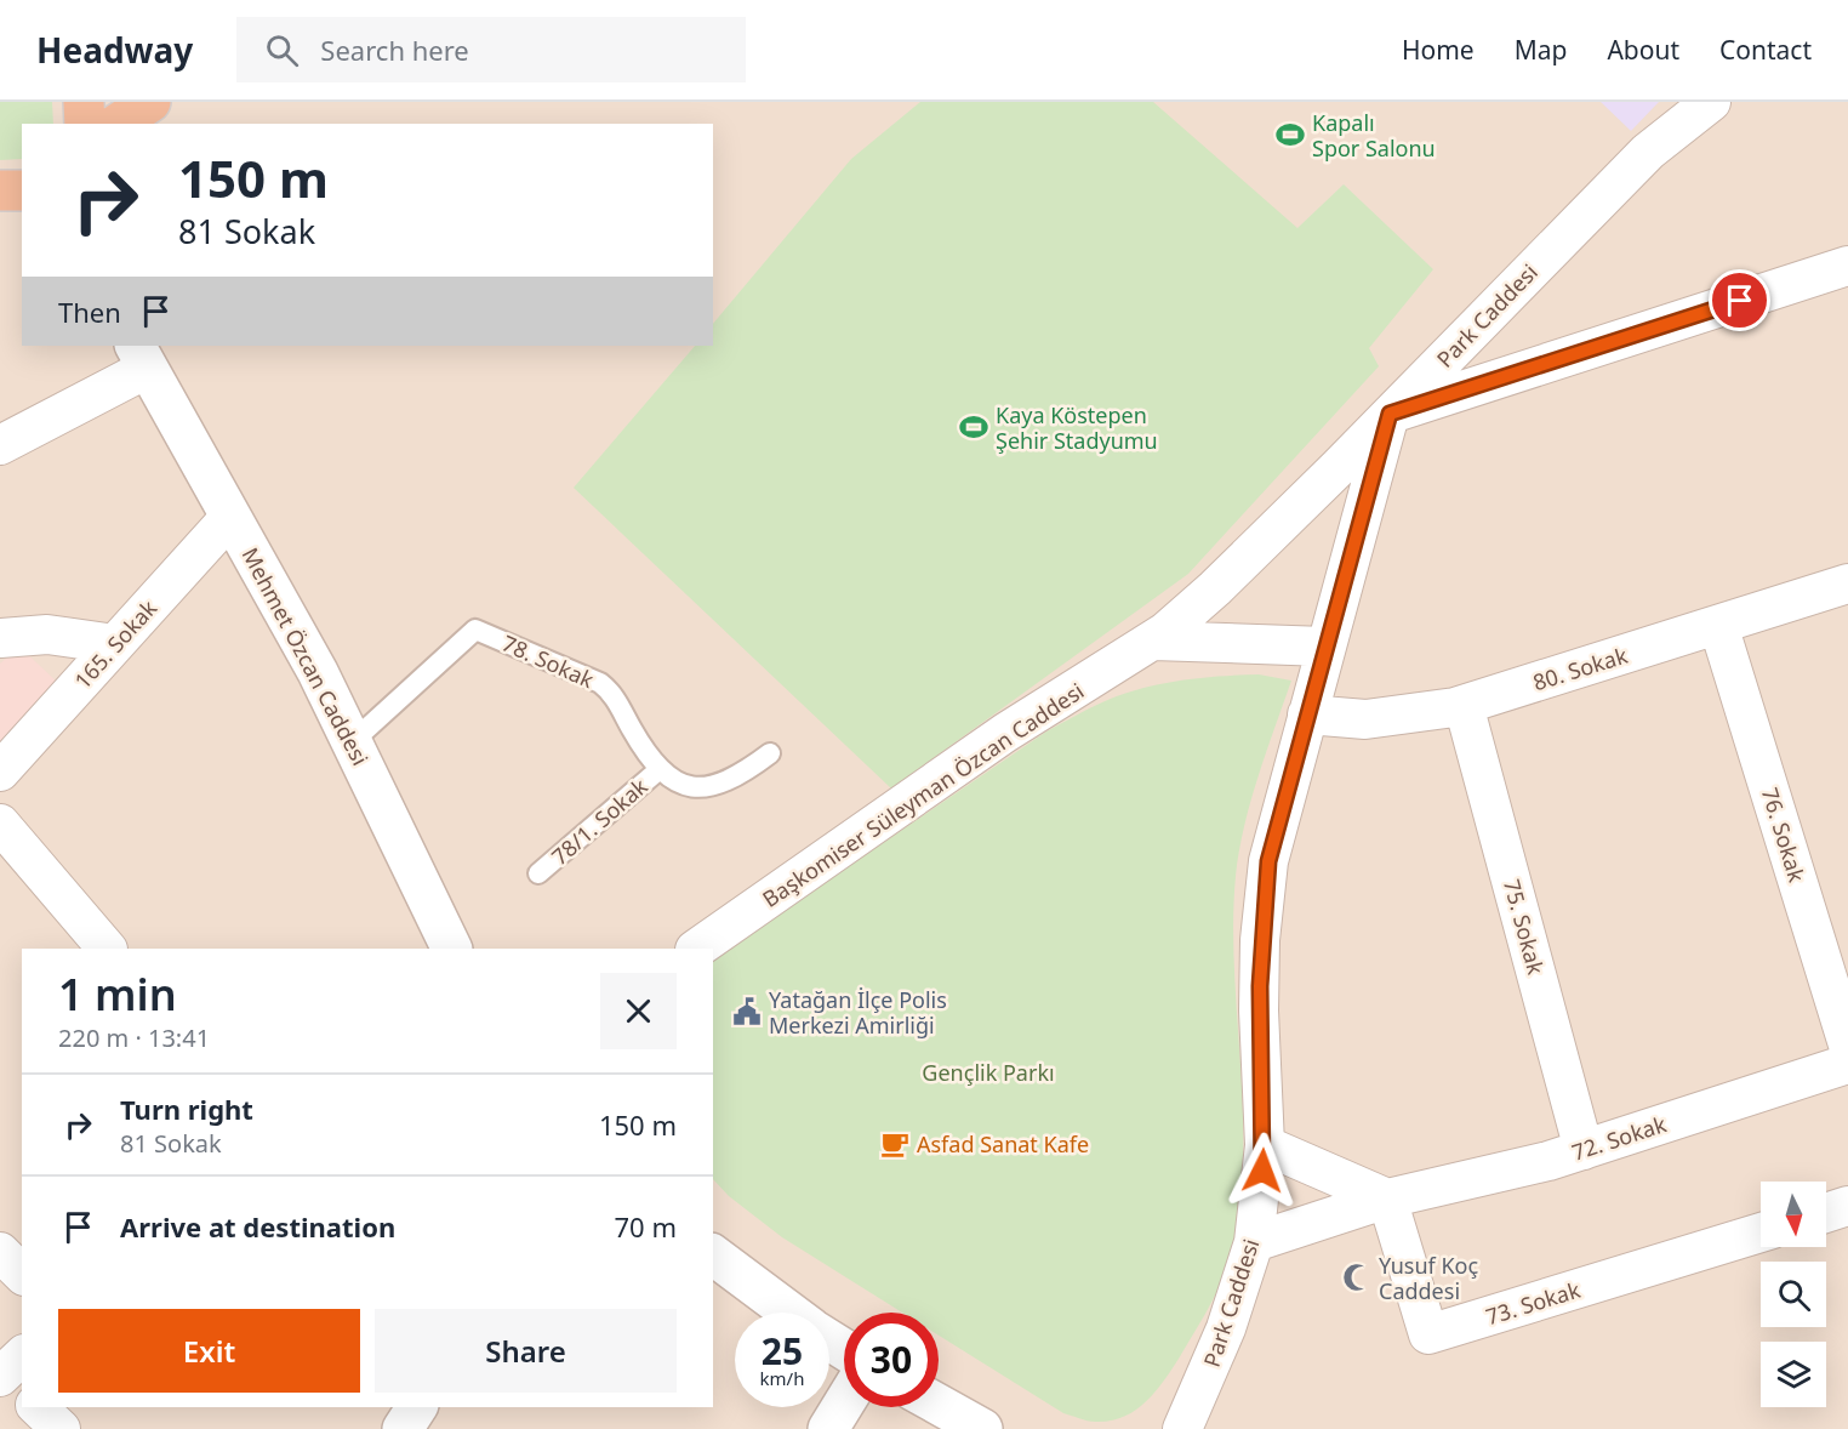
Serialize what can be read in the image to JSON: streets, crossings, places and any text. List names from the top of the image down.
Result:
{
  "streets": {
    "street": [
      "Park Caddesi",
      "165. Sokak",
      "Mehmet Özcan Caddesi",
      "80. Sokak",
      "Başkomiser Süleyman Özcan Caddesi",
      "76. Sokak",
      "75. Sokak",
      "72. Sokak",
      "73. Sokak"
    ],
    "lane": ["78. Sokak", "78/1. Sokak"]
  },
  "crossings": [
    ["Park Caddesi", "80. Sokak"],
    ["Park Caddesi", "Başkomiser Süleyman Özcan Caddesi"],
    ["Park Caddesi", "72. Sokak"],
    ["165. Sokak", "Mehmet Özcan Caddesi"],
    ["Mehmet Özcan Caddesi", "78. Sokak"],
    ["78. Sokak", "78/1. Sokak"],
    ["80. Sokak", "76. Sokak"],
    ["80. Sokak", "75. Sokak"],
    ["75. Sokak", "72. Sokak"],
    ["72. Sokak", "73. Sokak"]
  ],
  "parks": ["Gençlik Parkı"],
  "places": {
    "sports": ["Kapalı Spor Salonu", "Kaya Köstepen Şehir Stadyumu"],
    "public building": ["Yatağan İlçe Polis Merkezi Amirliği"],
    "cafe": ["Asfad Sanat Kafe"],
    "mosque": ["Yusuf Koç Caddesi"]
  },
  "north": "bottom",
  "page": {
    "header": "Headway",
    "search": "Search here",
    "nav": [
      "Home",
      "Map",
      "About",
      "Contact"
    ],
    "turn": ["150 m", "81 Sokak"],
    "then": "Then",
    "heading": ["1 min", "220 m · 13:41"],
    "list": [
      {
        "name": "Turn right",
        "note": "81 Sokak",
        "value": "150 m"
      },
      {
        "name": "Arrive at destination",
        "value": "70 m"
      }
    ],
    "buttons": ["Exit", "Share"],
    "speed": "25 km/h",
    "limit": "30"
  }
}
